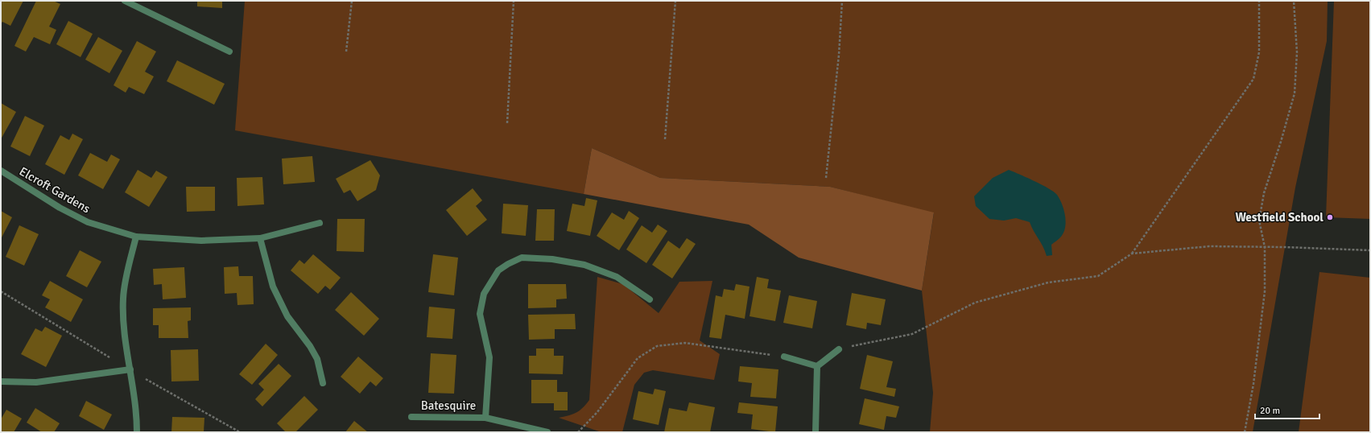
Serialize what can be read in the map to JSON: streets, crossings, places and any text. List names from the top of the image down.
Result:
{
  "streets": {
    "street": ["Elcroft Gardens", "Batesquire"]
  },
  "places": ["Westfield School"],
  "scale_bar": "20 m"
}
